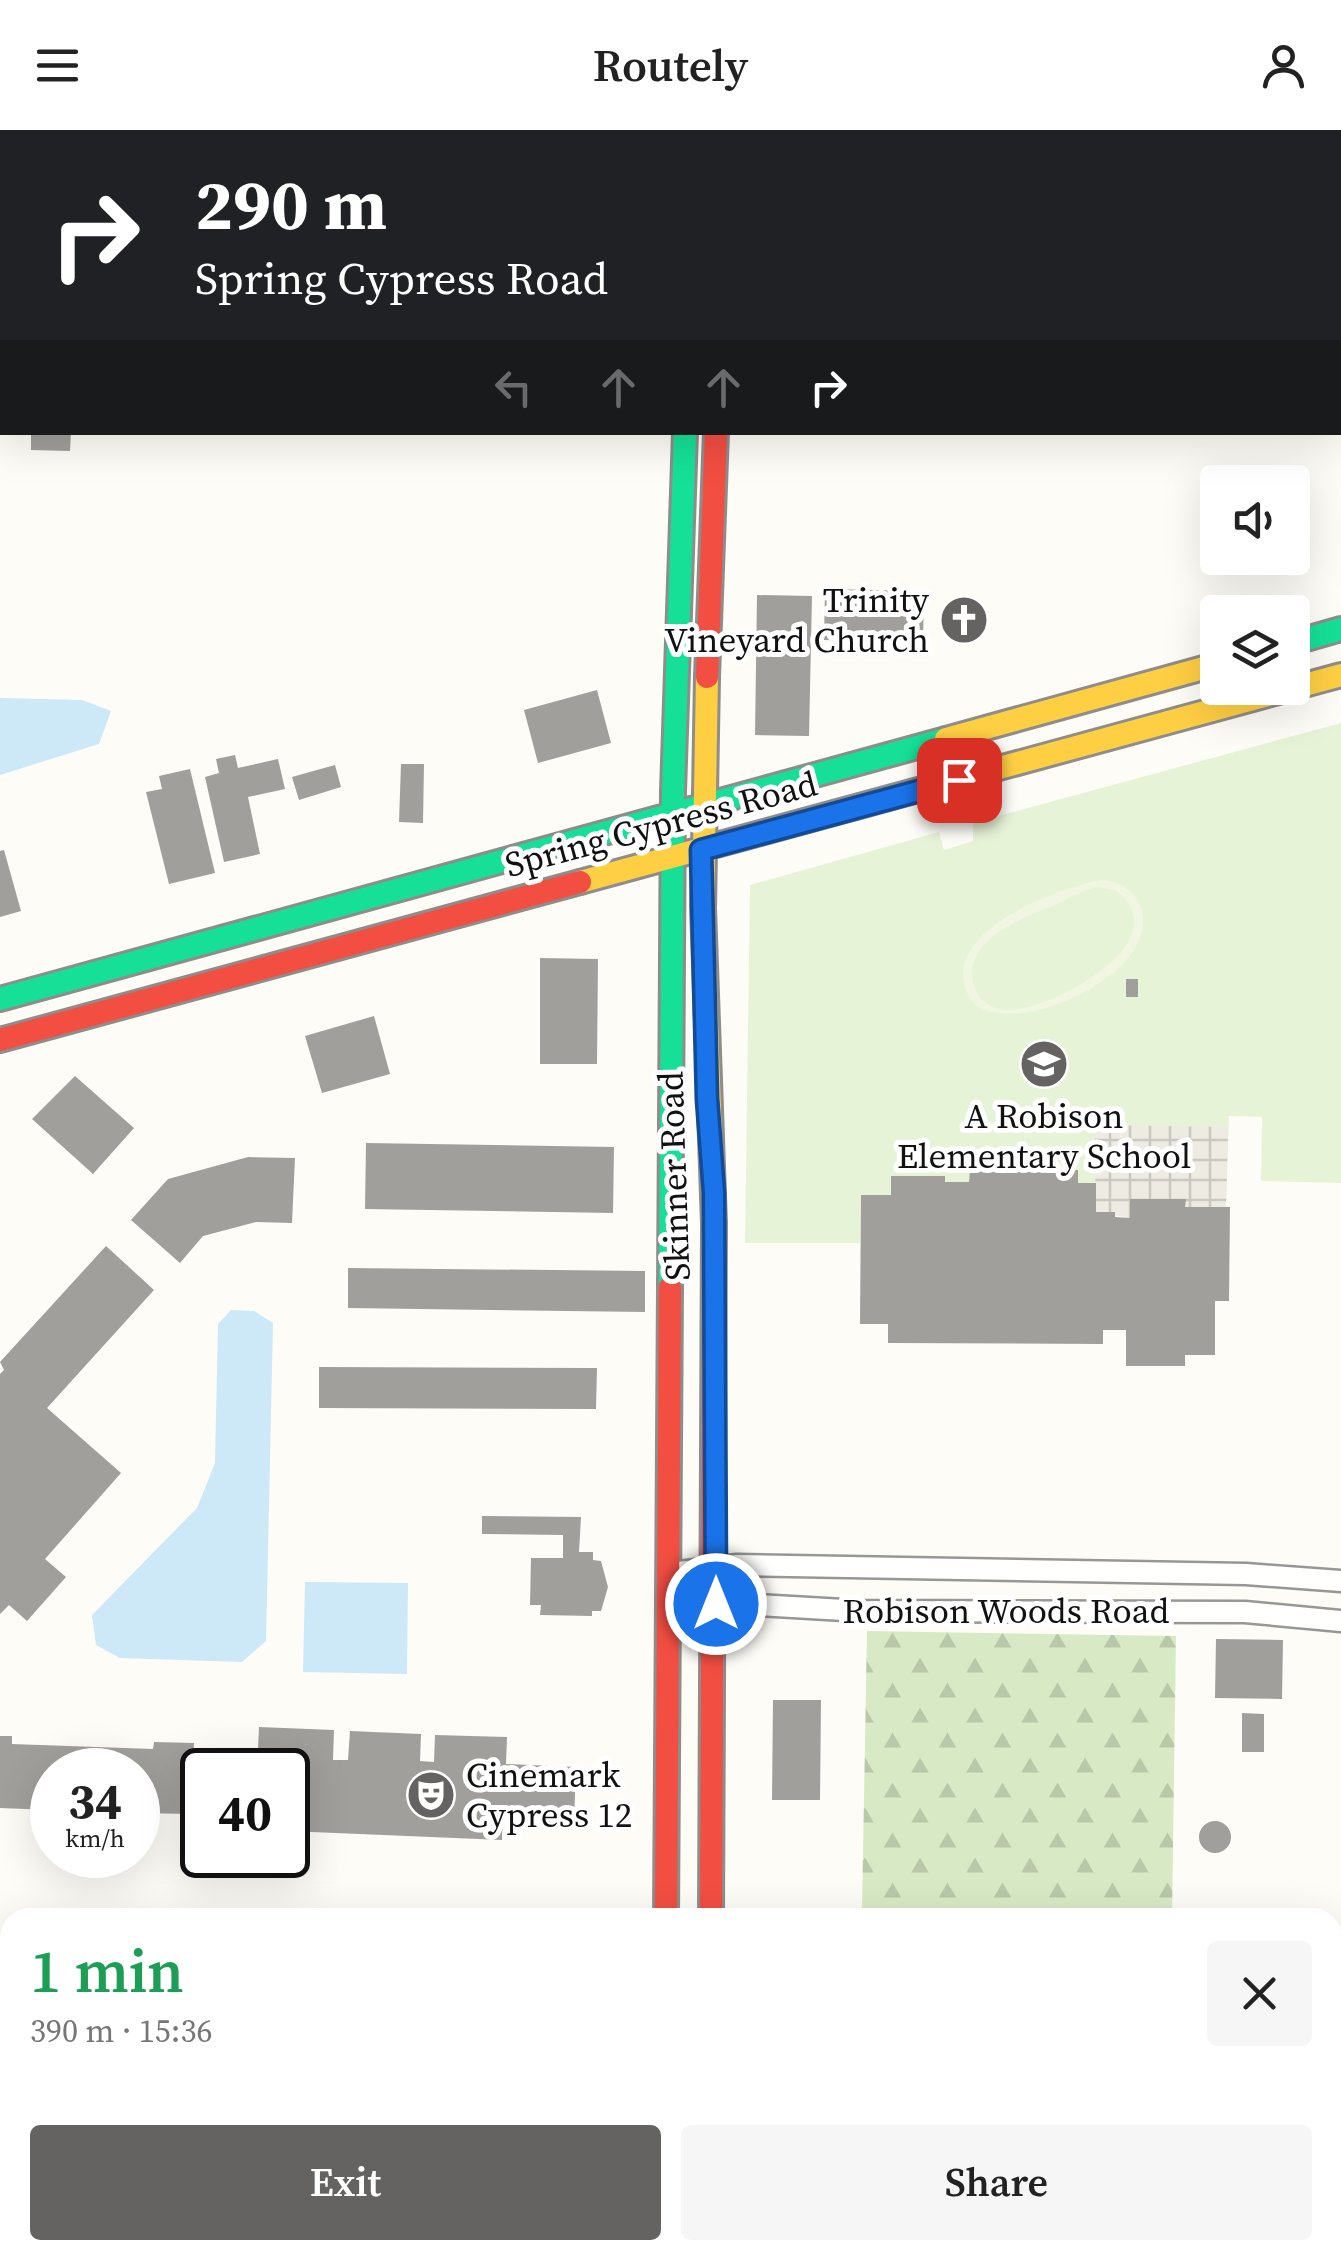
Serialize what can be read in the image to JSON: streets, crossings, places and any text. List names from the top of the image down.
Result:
{
  "streets": {
    "street": ["Spring Cypress Road", "Skinner Road", "Robison Woods Road"]
  },
  "crossings": [
    ["Spring Cypress Road", "Skinner Road"],
    ["Skinner Road", "Robison Woods Road"]
  ],
  "places": {
    "church": ["Trinity Vineyard Church"],
    "school or university": ["A Robison Elementary School"],
    "theatre": ["Cinemark Cypress 12"]
  },
  "page": {
    "header": "Routely",
    "turn": ["290 m", "Spring Cypress Road"],
    "speed": "34 km/h",
    "limit": "40",
    "heading": ["1 min", "390 m · 15:36"],
    "buttons": ["Exit", "Share"]
  }
}
